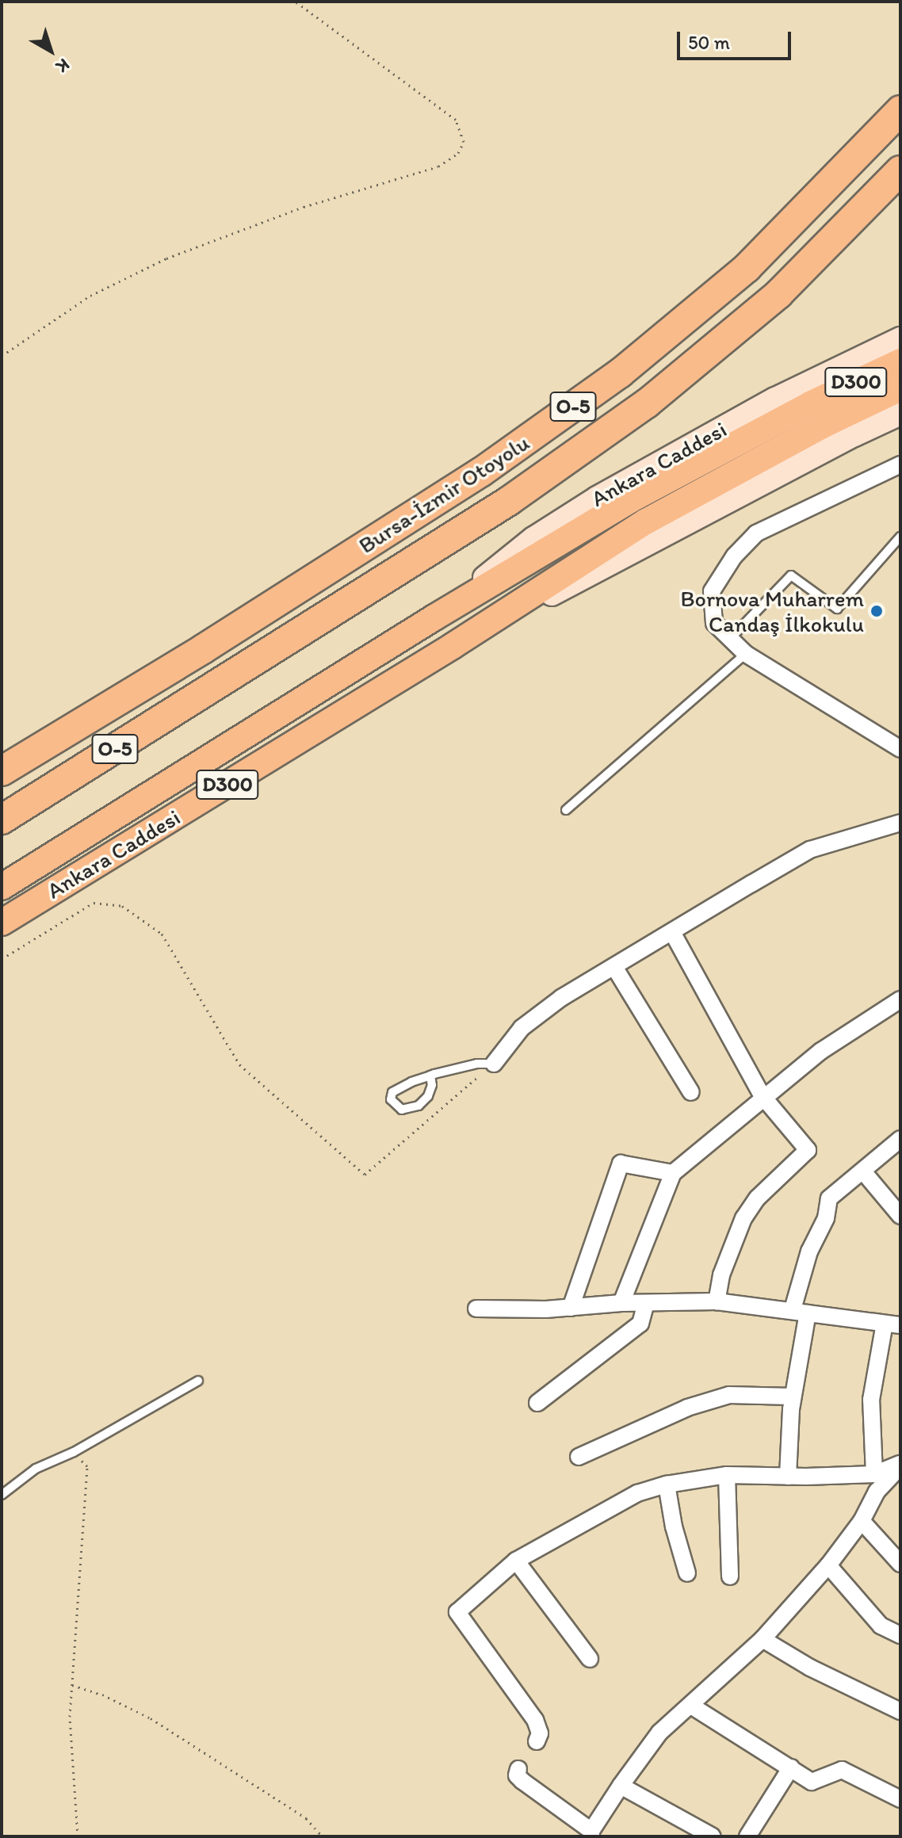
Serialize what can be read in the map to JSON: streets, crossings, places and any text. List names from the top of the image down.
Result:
{
  "streets": {
    "highway": [
      "D300",
      "O-5",
      "Ankara Caddesi",
      "Bursa-İzmir Otoyolu"
    ]
  },
  "places": ["Bornova Muharrem Candaş İlkokulu"],
  "scale_bar": "50 m",
  "north": "bottom right"
}
